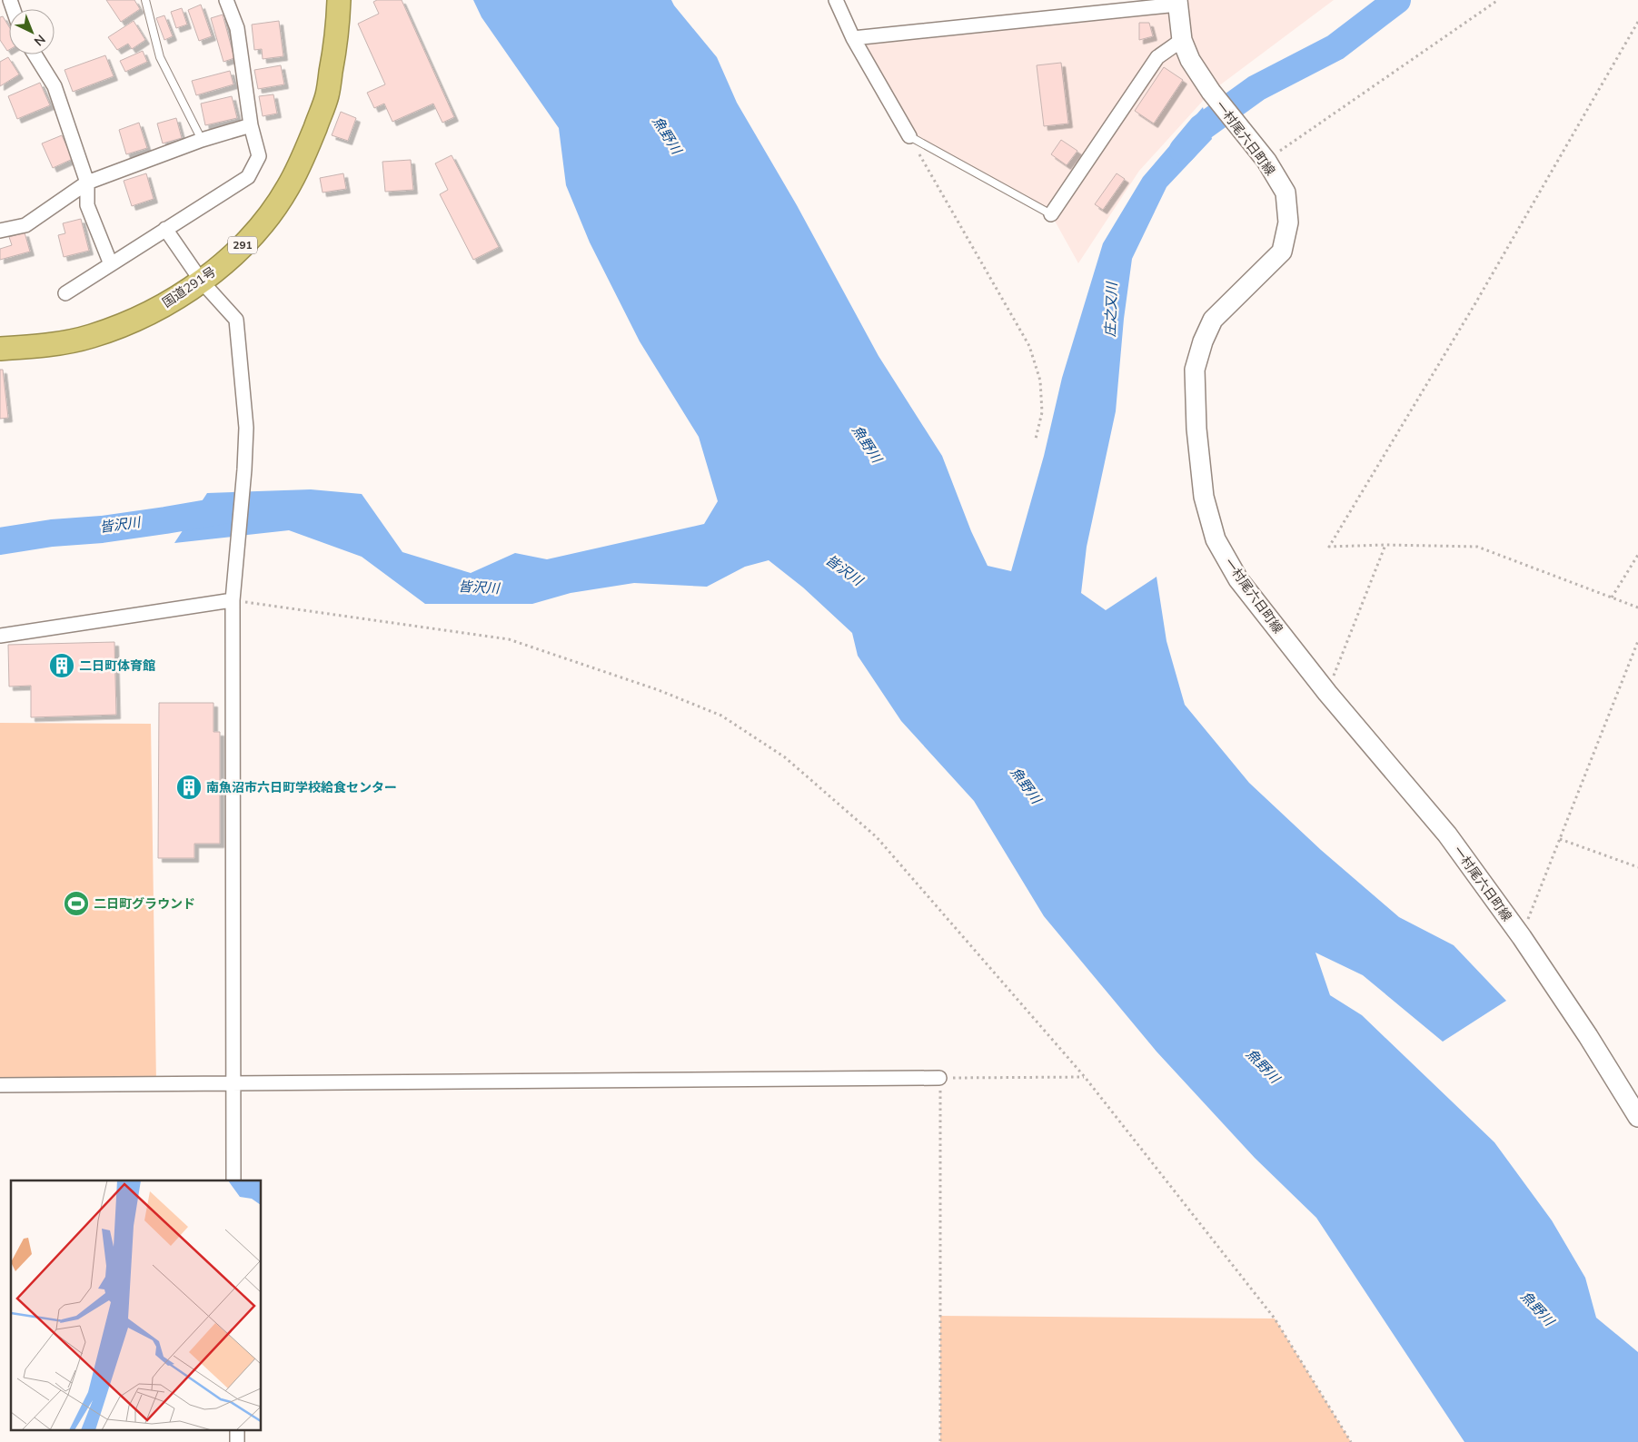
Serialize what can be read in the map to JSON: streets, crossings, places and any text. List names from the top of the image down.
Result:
{
  "streets": {
    "highway": ["291", "国道291号"],
    "main road": ["一村尾六日町線"]
  },
  "water": ["魚野川", "庄之又川", "皆沢川"],
  "places": {
    "building": ["二日町体育館", "南魚沼市六日町学校給食センター"],
    "sports": ["二日町グラウンド"]
  },
  "north": "bottom right"
}
